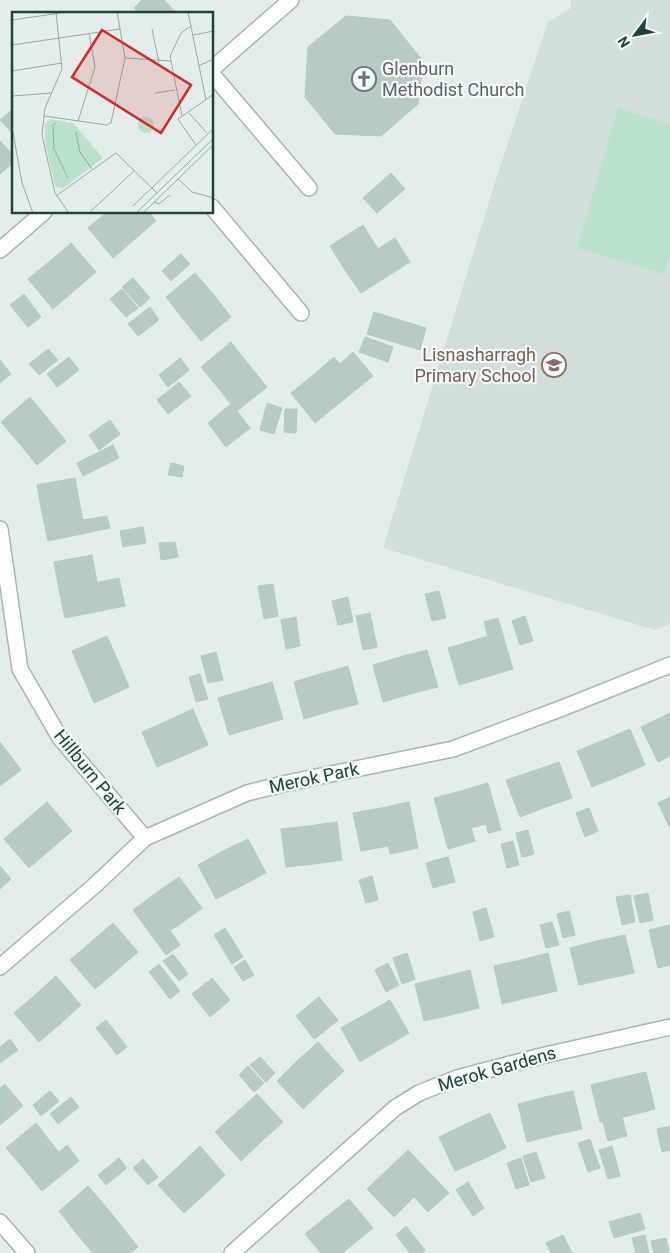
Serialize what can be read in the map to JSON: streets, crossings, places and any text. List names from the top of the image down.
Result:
{
  "streets": {
    "street": ["Hillburn Park", "Merok Park", "Merok Gardens"]
  },
  "crossings": [
    ["Hillburn Park", "Merok Park"]
  ],
  "places": {
    "church": ["Glenburn Methodist Church"],
    "school or university": ["Lisnasharragh Primary School"]
  },
  "north": "bottom left"
}
